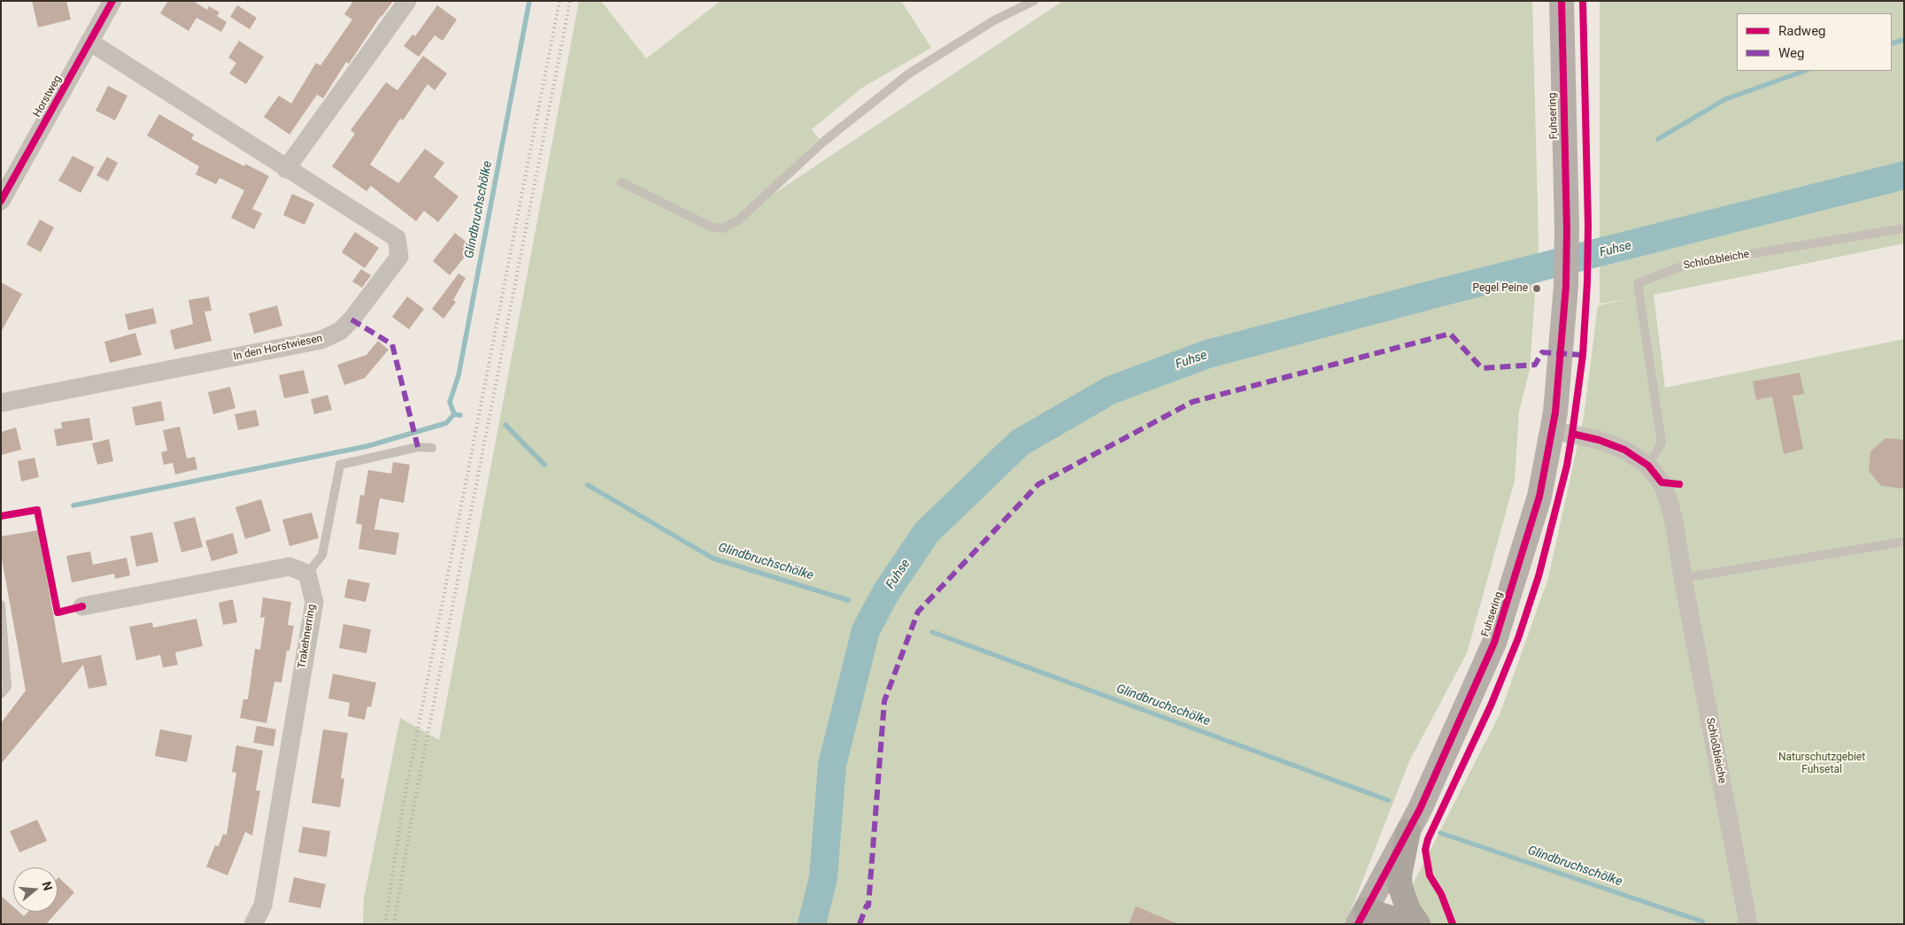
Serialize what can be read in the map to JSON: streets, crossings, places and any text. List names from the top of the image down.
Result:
{
  "streets": {
    "main road": ["Fuhsering"],
    "street": [
      "Horstweg",
      "Schloßbleiche",
      "In den Horstwiesen",
      "Trakehnerring"
    ]
  },
  "crossings": [
    ["Horstweg", "In den Horstwiesen"],
    ["Fuhsering", "Schloßbleiche"]
  ],
  "water": ["Glindbruchschölke", "Fuhse"],
  "parks": ["Naturschutzgebiet Fuhsetal"],
  "places": ["Pegel Peine"],
  "legend": ["Radweg", "Weg"],
  "north": "right"
}
